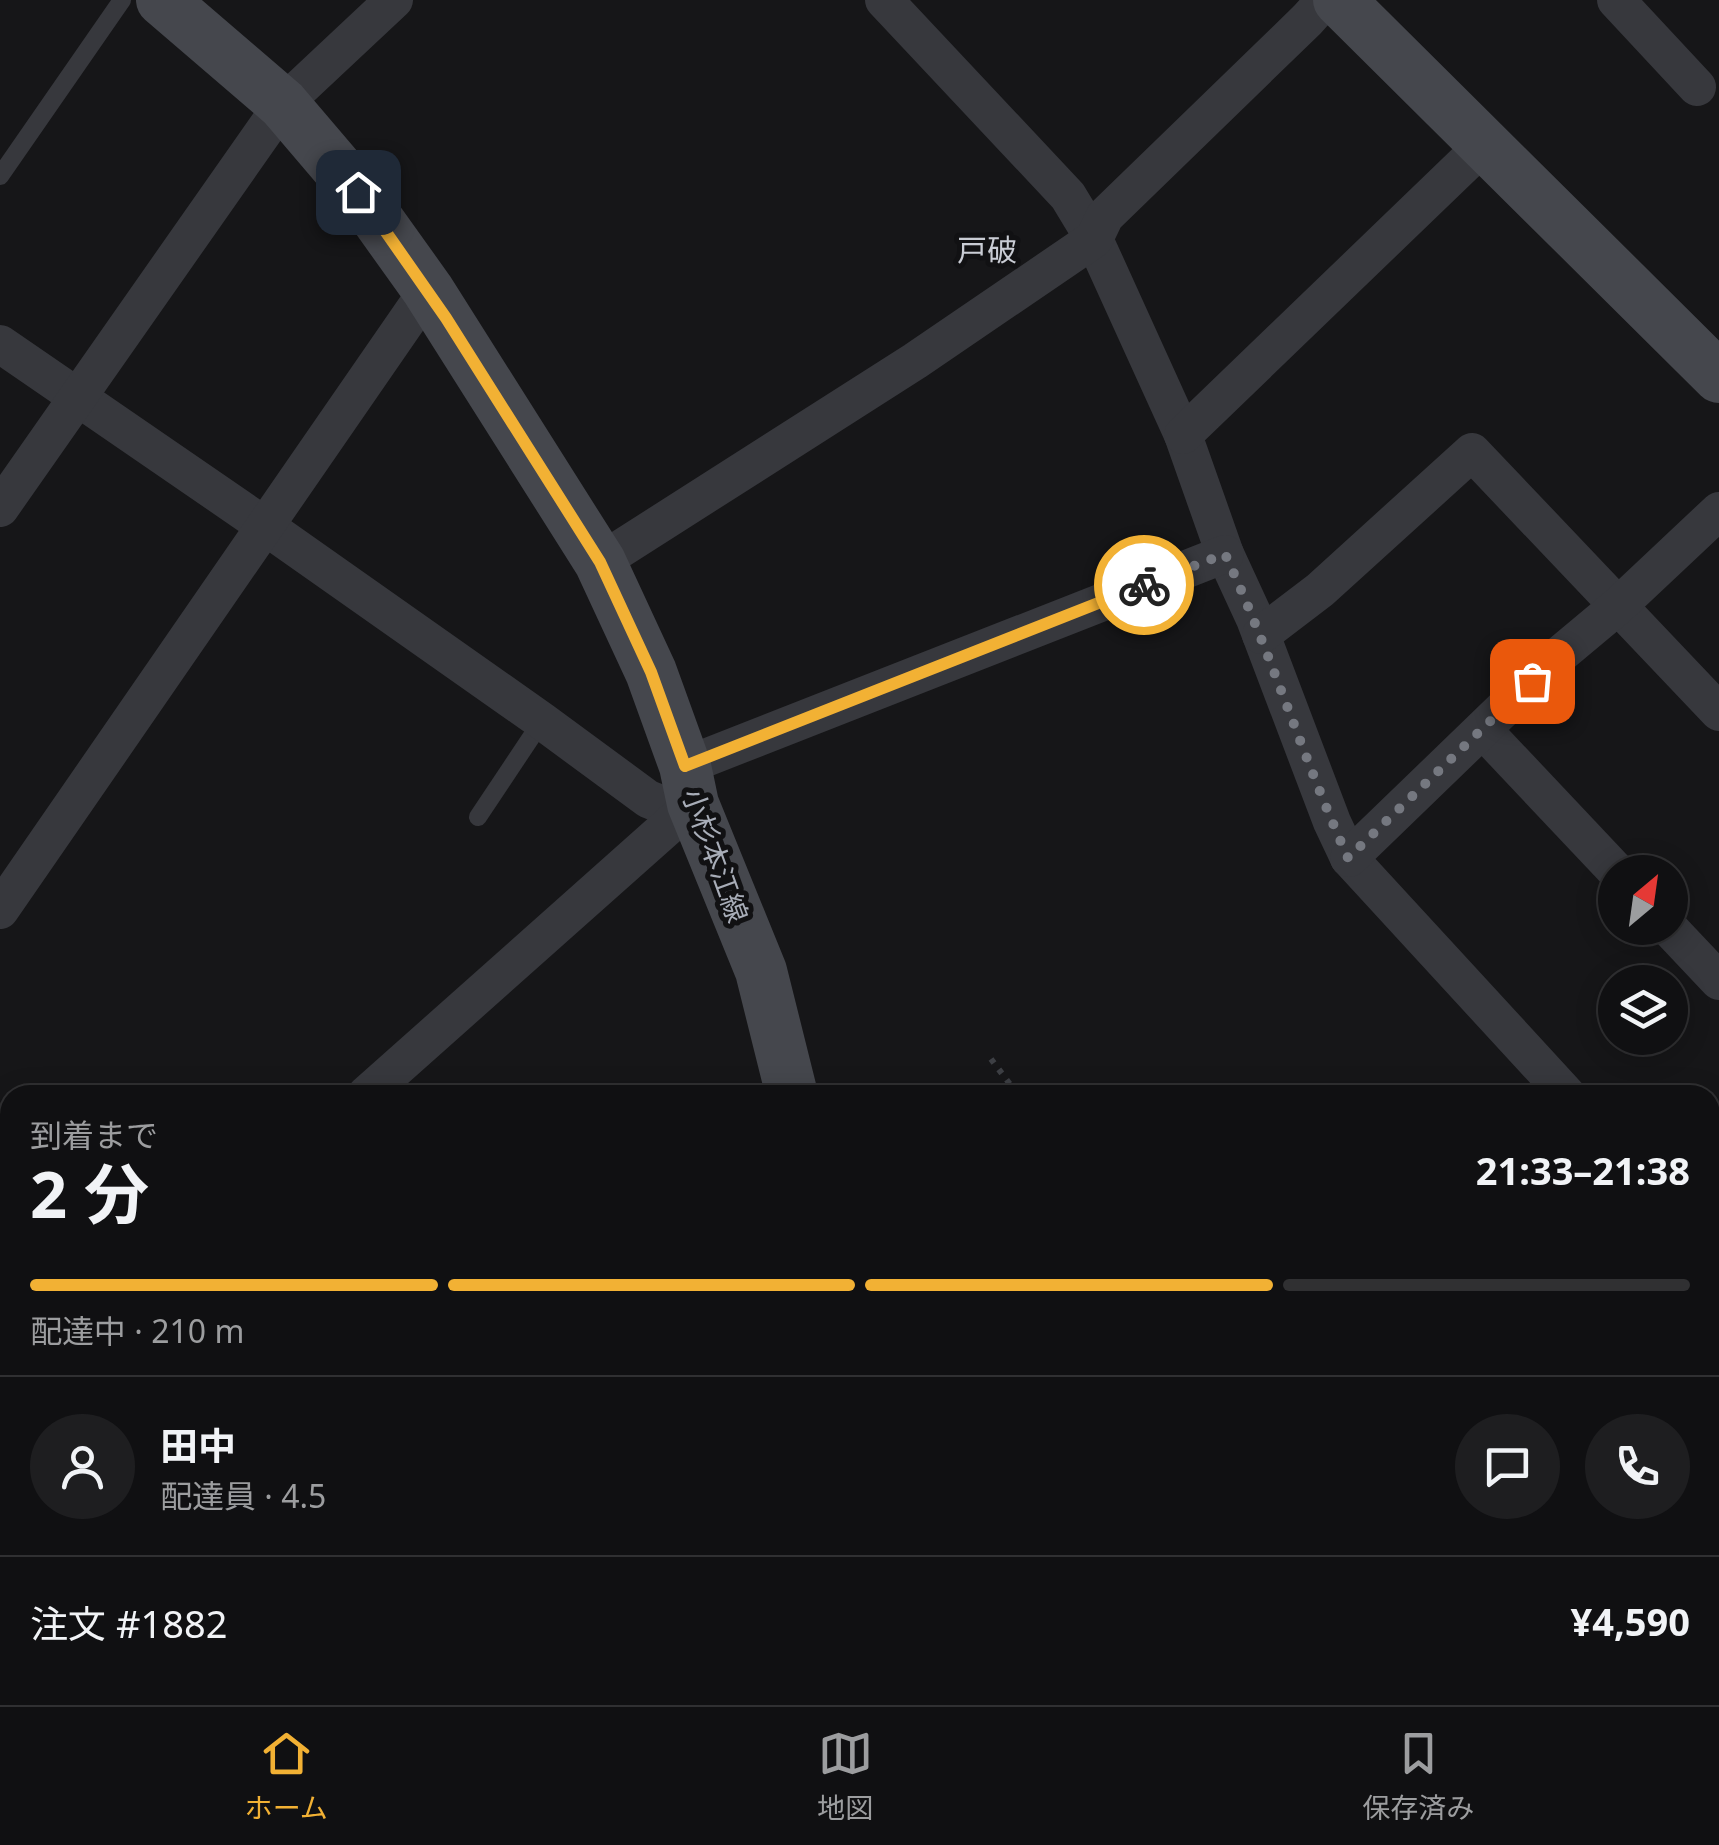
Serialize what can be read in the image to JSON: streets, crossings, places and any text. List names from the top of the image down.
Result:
{
  "streets": {
    "main road": ["小杉本江線"]
  },
  "districts": ["戸破"],
  "north": "top right",
  "page": {
    "heading": ["2 分", "到着まで", "21:33–21:38"],
    "panel": [
      "田中",
      "配達員 · 4.5",
      "注文 #1882",
      "¥4,590"
    ],
    "bar": "配達中 · 210 m",
    "tabs": ["ホーム", "地図", "保存済み"]
  }
}
